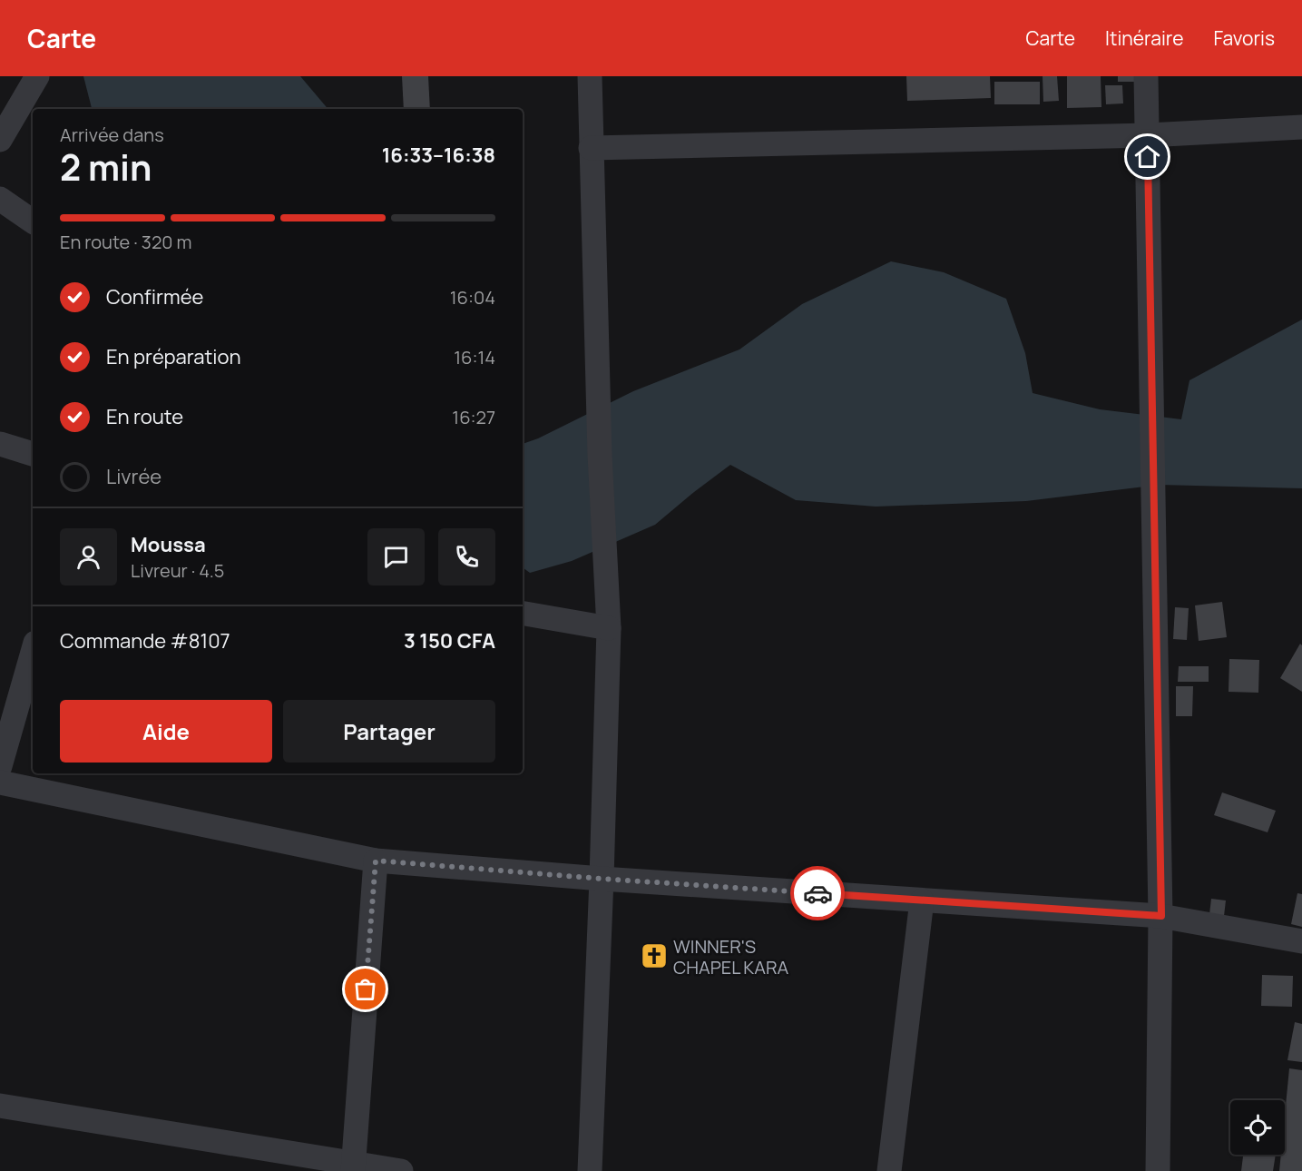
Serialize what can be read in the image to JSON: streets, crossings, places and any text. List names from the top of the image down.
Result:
{
  "places": {
    "church": ["WINNER'S CHAPEL KARA"]
  },
  "page": {
    "header": "Carte",
    "nav": ["Carte", "Itinéraire", "Favoris"],
    "heading": ["2 min", "Arrivée dans", "16:33–16:38"],
    "panel": [
      "Moussa",
      "Livreur · 4.5",
      "Commande #8107",
      "3 150 CFA"
    ],
    "bar": "En route · 320 m",
    "list": [
      ["Confirmée", "16:04"],
      ["En préparation", "16:14"],
      ["En route", "16:27"],
      "Livrée"
    ],
    "buttons": ["Aide", "Partager"]
  }
}
